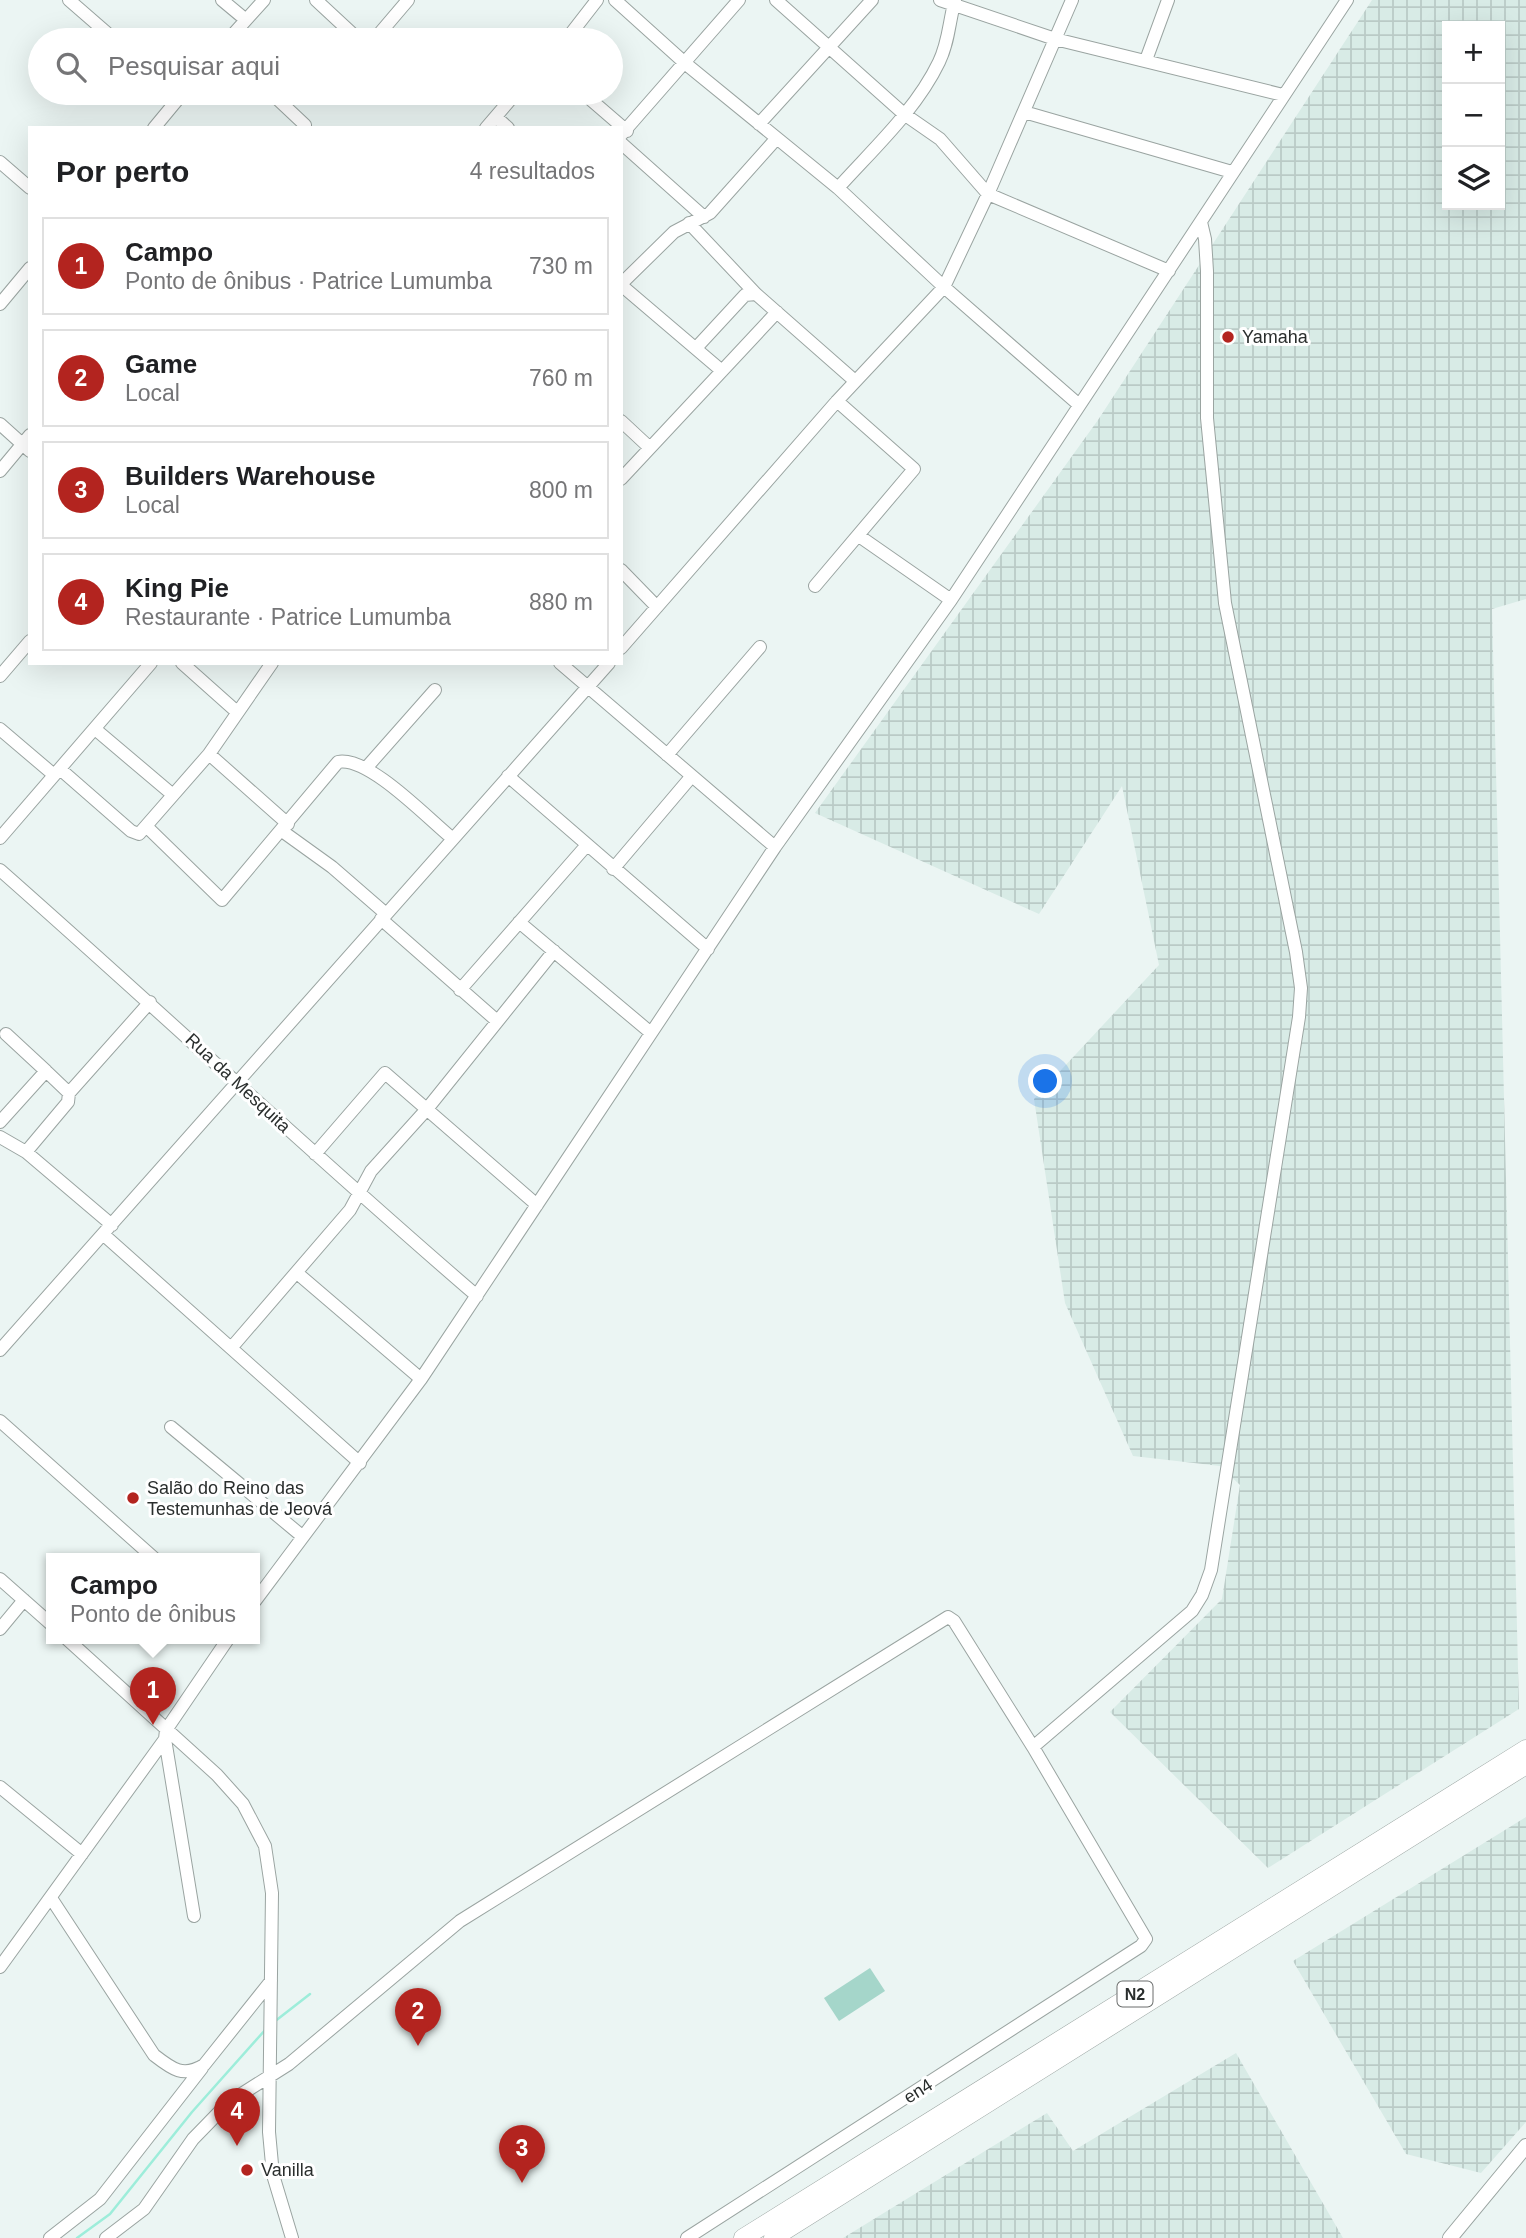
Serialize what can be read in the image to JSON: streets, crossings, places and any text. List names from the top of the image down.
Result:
{
  "streets": {
    "highway": ["N2"],
    "street": ["Rua da Mesquita", "en4"]
  },
  "places": ["Yamaha", "Salão do Reino das Testemunhas de Jeová", "Vanilla"],
  "page": {
    "map_buttons": ["+", "−"],
    "search": "Pesquisar aqui",
    "heading": ["Por perto", "4 resultados"],
    "list": [
      {
        "mark": "1",
        "name": "Campo",
        "note": "Ponto de ônibus · Patrice Lumumba",
        "value": "730 m"
      },
      {
        "mark": "2",
        "name": "Game",
        "note": "Local",
        "value": "760 m"
      },
      {
        "mark": "3",
        "name": "Builders Warehouse",
        "note": "Local",
        "value": "800 m"
      },
      {
        "mark": "4",
        "name": "King Pie",
        "note": "Restaurante · Patrice Lumumba",
        "value": "880 m"
      }
    ],
    "popup": ["Campo", "Ponto de ônibus"],
    "pins": [
      "1",
      "2",
      "4",
      "3"
    ]
  }
}
